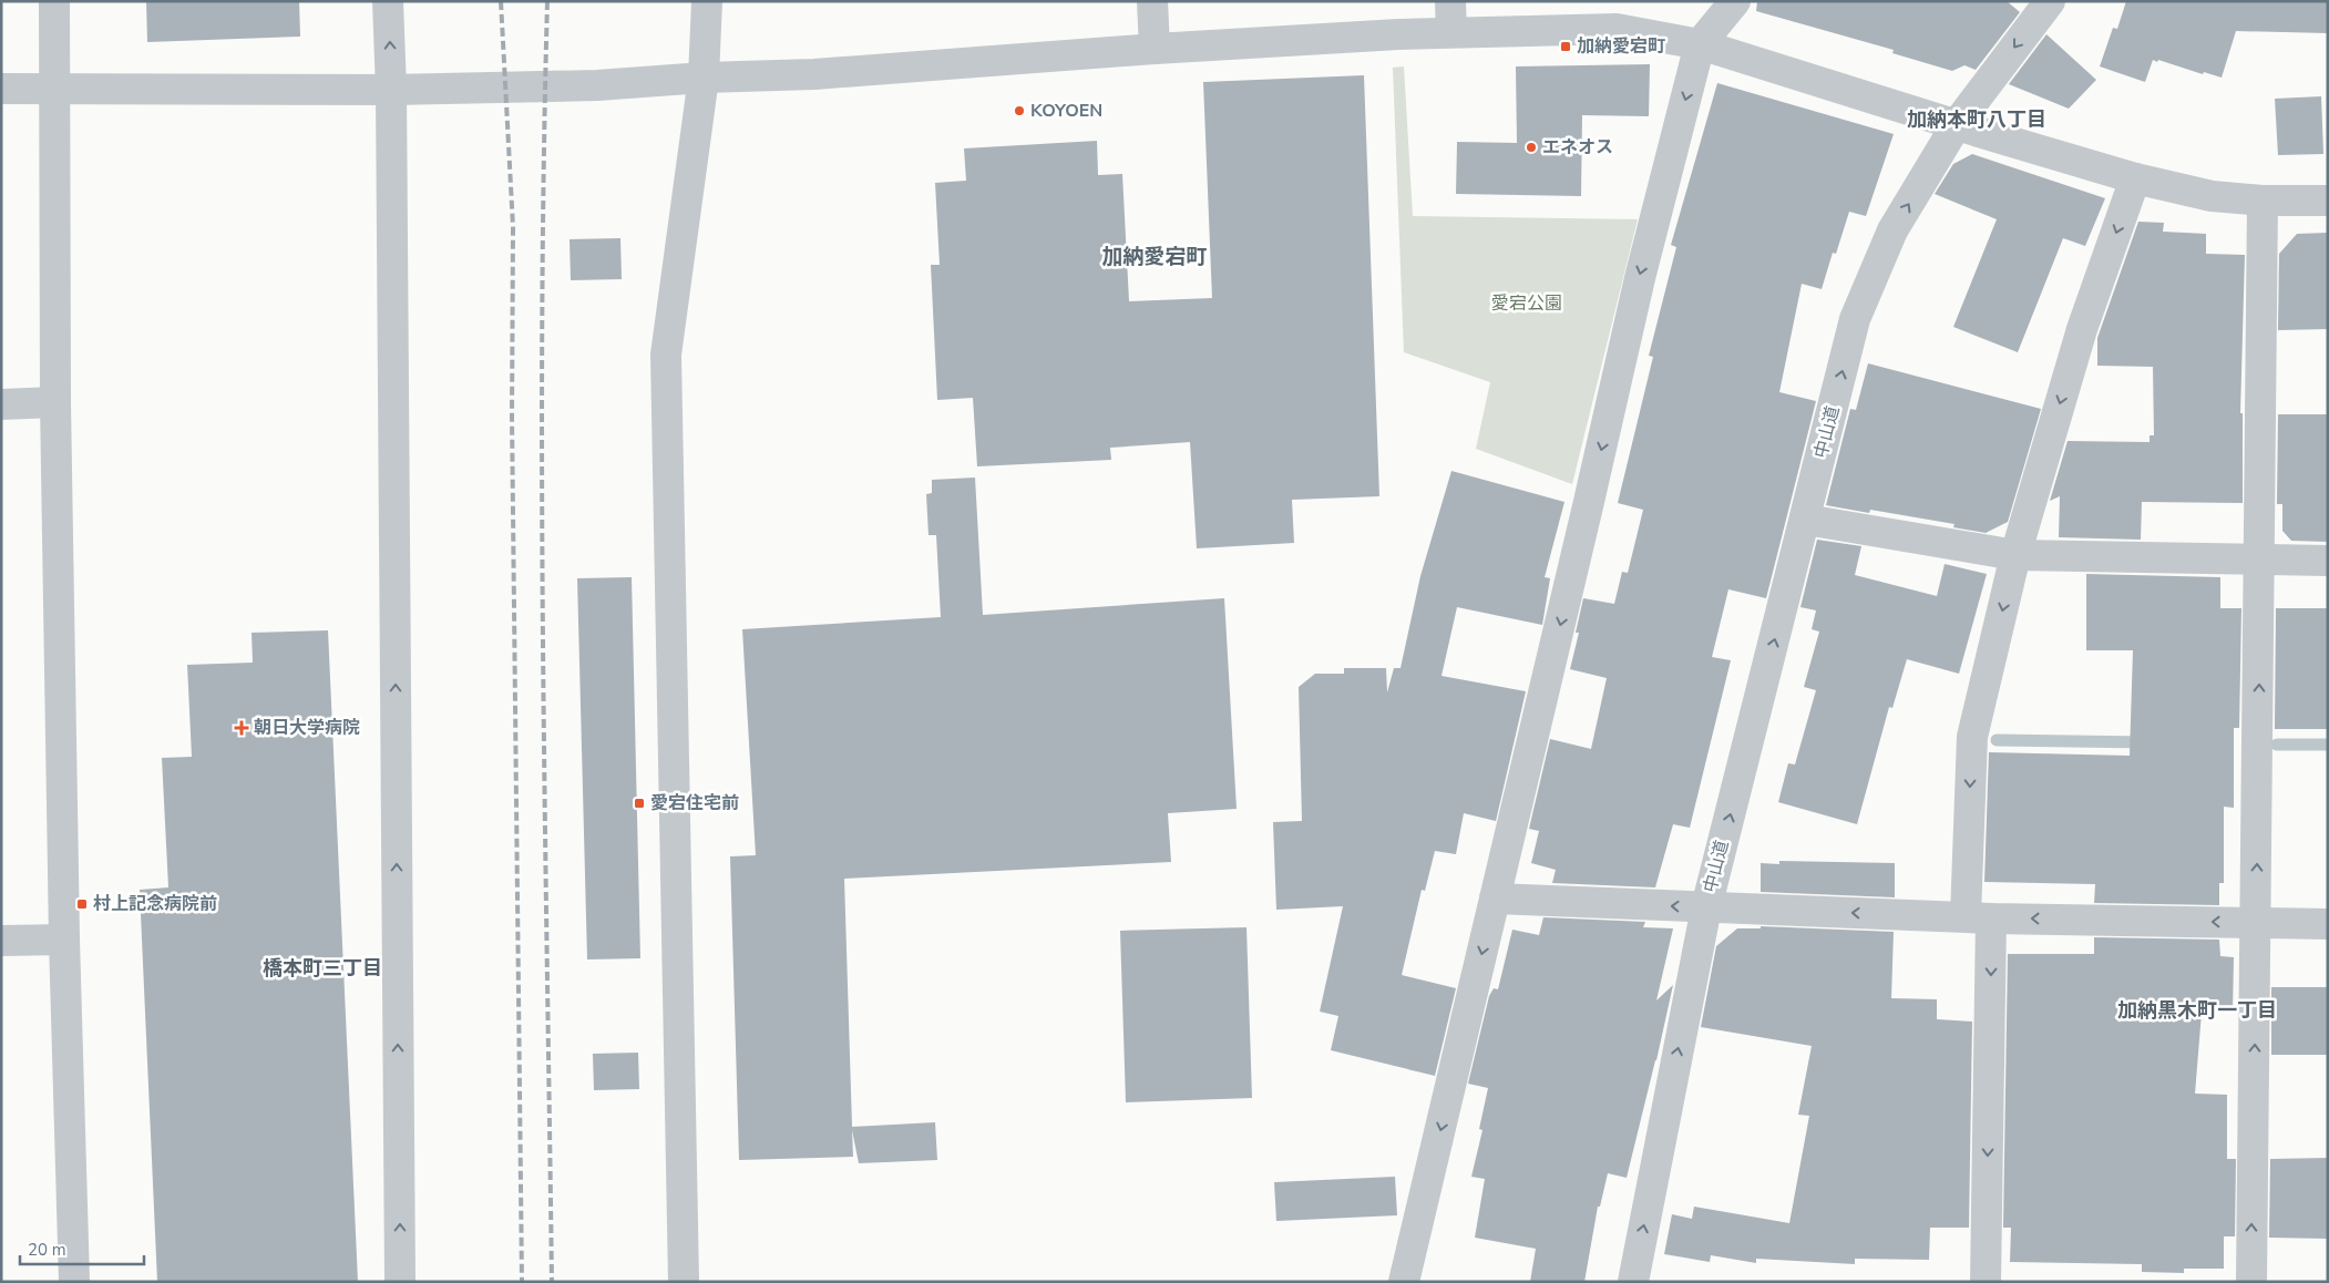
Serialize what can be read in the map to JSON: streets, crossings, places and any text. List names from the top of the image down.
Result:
{
  "streets": {
    "street": ["中山道"]
  },
  "districts": [
    "加納本町八丁目",
    "加納愛宕町",
    "橋本町三丁目",
    "加納黒木町一丁目"
  ],
  "parks": ["愛宕公園"],
  "places": {
    "transit": ["加納愛宕町", "愛宕住宅前", "村上記念病院前"],
    "other": ["KOYOEN", "エネオス"],
    "health": ["朝日大学病院"]
  },
  "scale_bar": "20 m"
}
